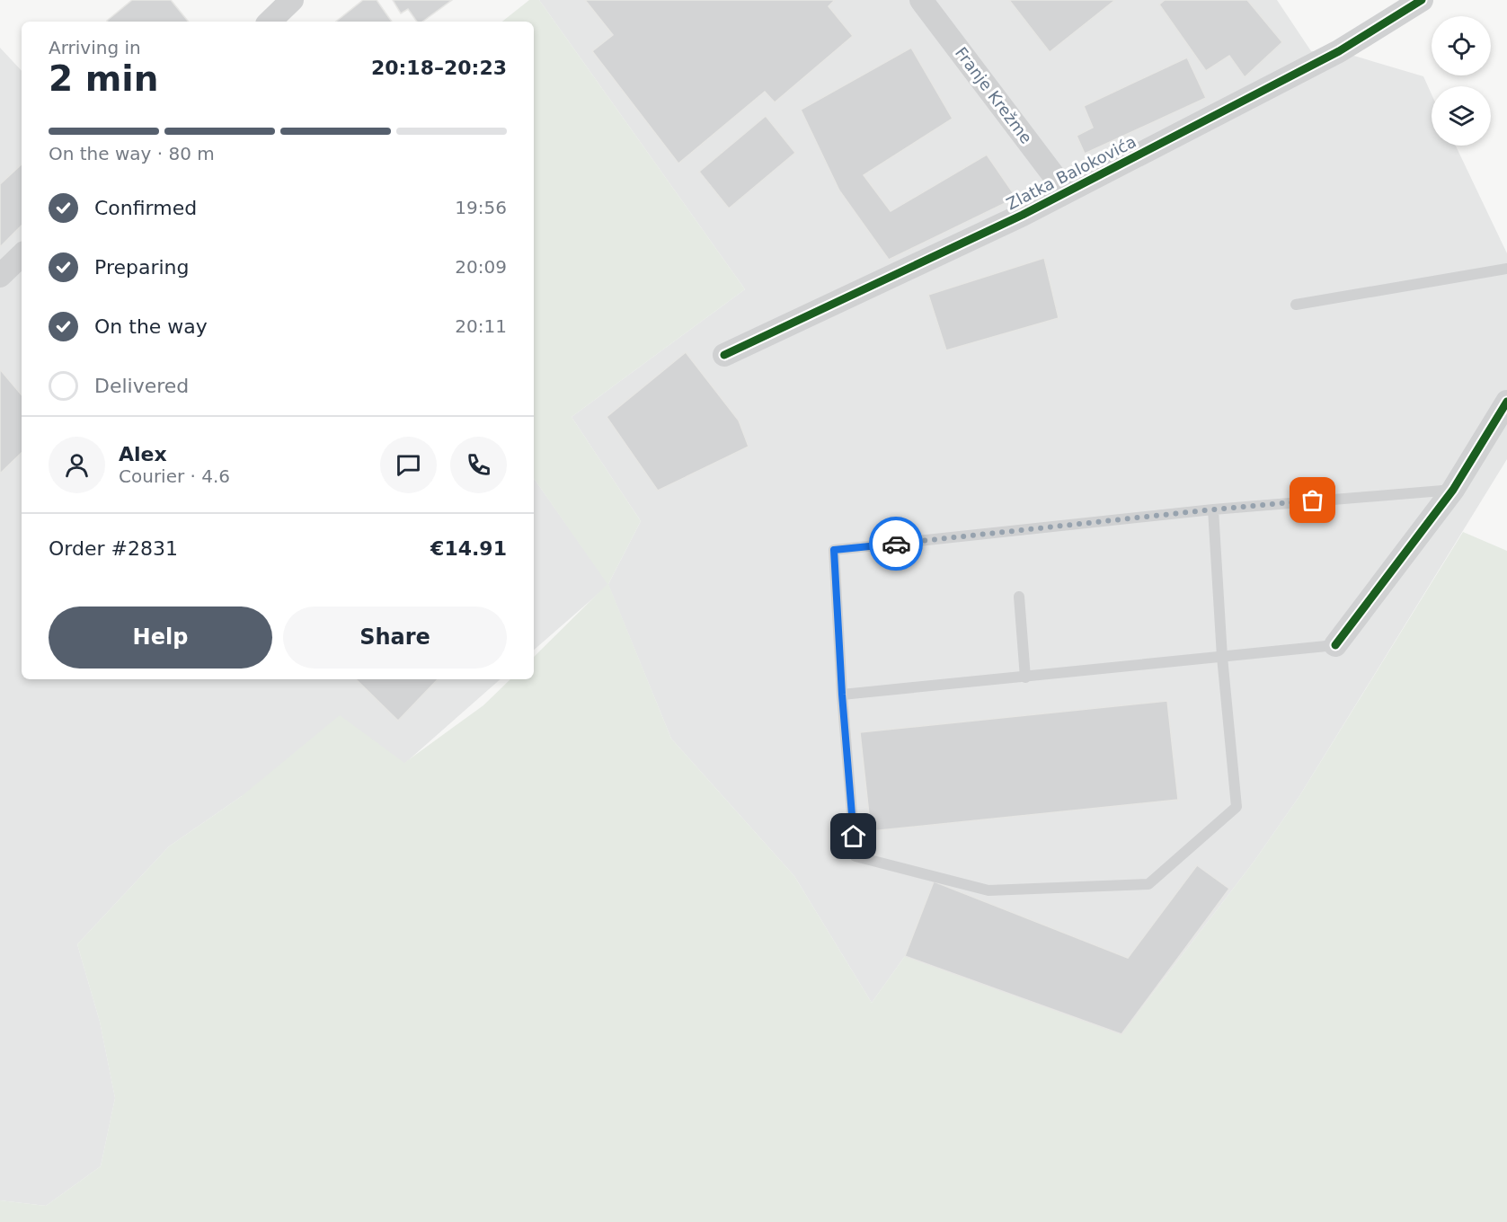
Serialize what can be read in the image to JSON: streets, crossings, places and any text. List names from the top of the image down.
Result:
{
  "streets": {
    "street": ["Franje Krežme", "Zlatka Balokovića"]
  },
  "crossings": [
    ["Franje Krežme", "Zlatka Balokovića"]
  ],
  "page": {
    "heading": ["2 min", "Arriving in", "20:18–20:23"],
    "panel": [
      "Alex",
      "Courier · 4.6",
      "Order #2831",
      "€14.91"
    ],
    "bar": "On the way · 80 m",
    "list": [
      ["Confirmed", "19:56"],
      ["Preparing", "20:09"],
      ["On the way", "20:11"],
      "Delivered"
    ],
    "buttons": ["Help", "Share"]
  }
}
